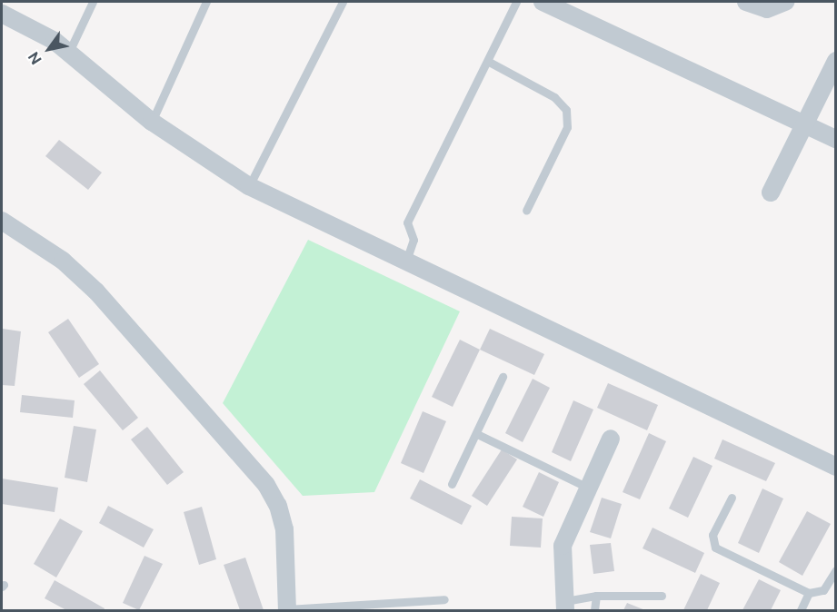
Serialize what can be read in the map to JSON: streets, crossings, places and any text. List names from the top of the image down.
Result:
{
  "north": "bottom left"
}
